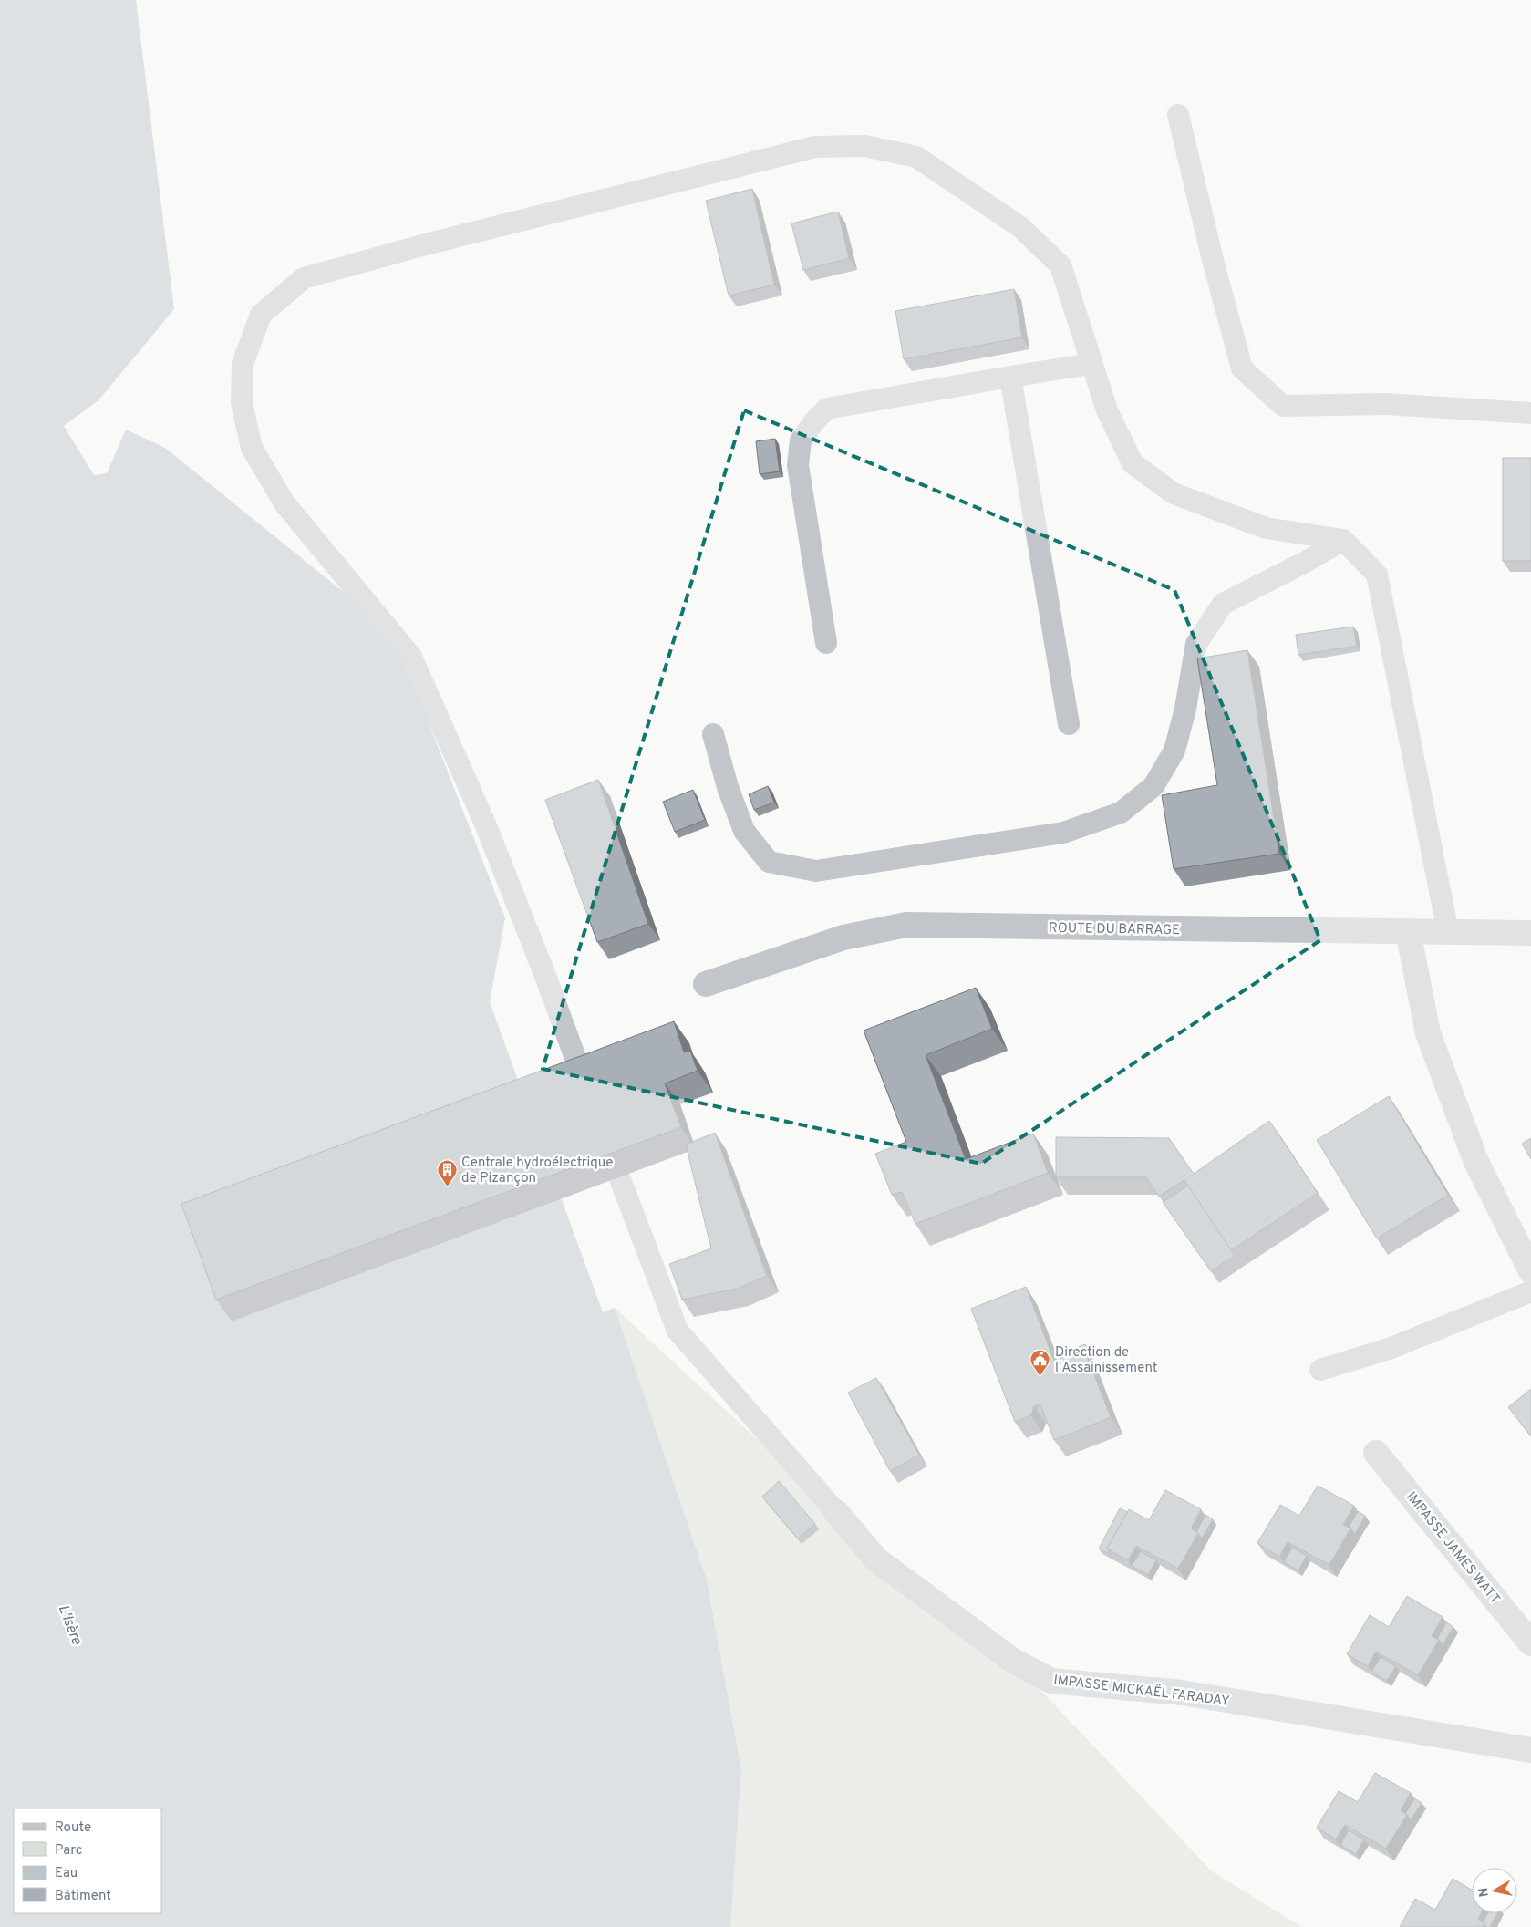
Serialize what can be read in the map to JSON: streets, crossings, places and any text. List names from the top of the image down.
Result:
{
  "streets": {
    "street": ["ROUTE DU BARRAGE", "IMPASSE JAMES WATT", "IMPASSE MICKAËL FARADAY"]
  },
  "water": ["L'Isère"],
  "places": {
    "building": ["Centrale hydroélectrique de Pizançon"],
    "public building": ["Direction de l'Assainissement"]
  },
  "legend": [
    "Route",
    "Parc",
    "Eau",
    "Bâtiment"
  ],
  "north": "left"
}
